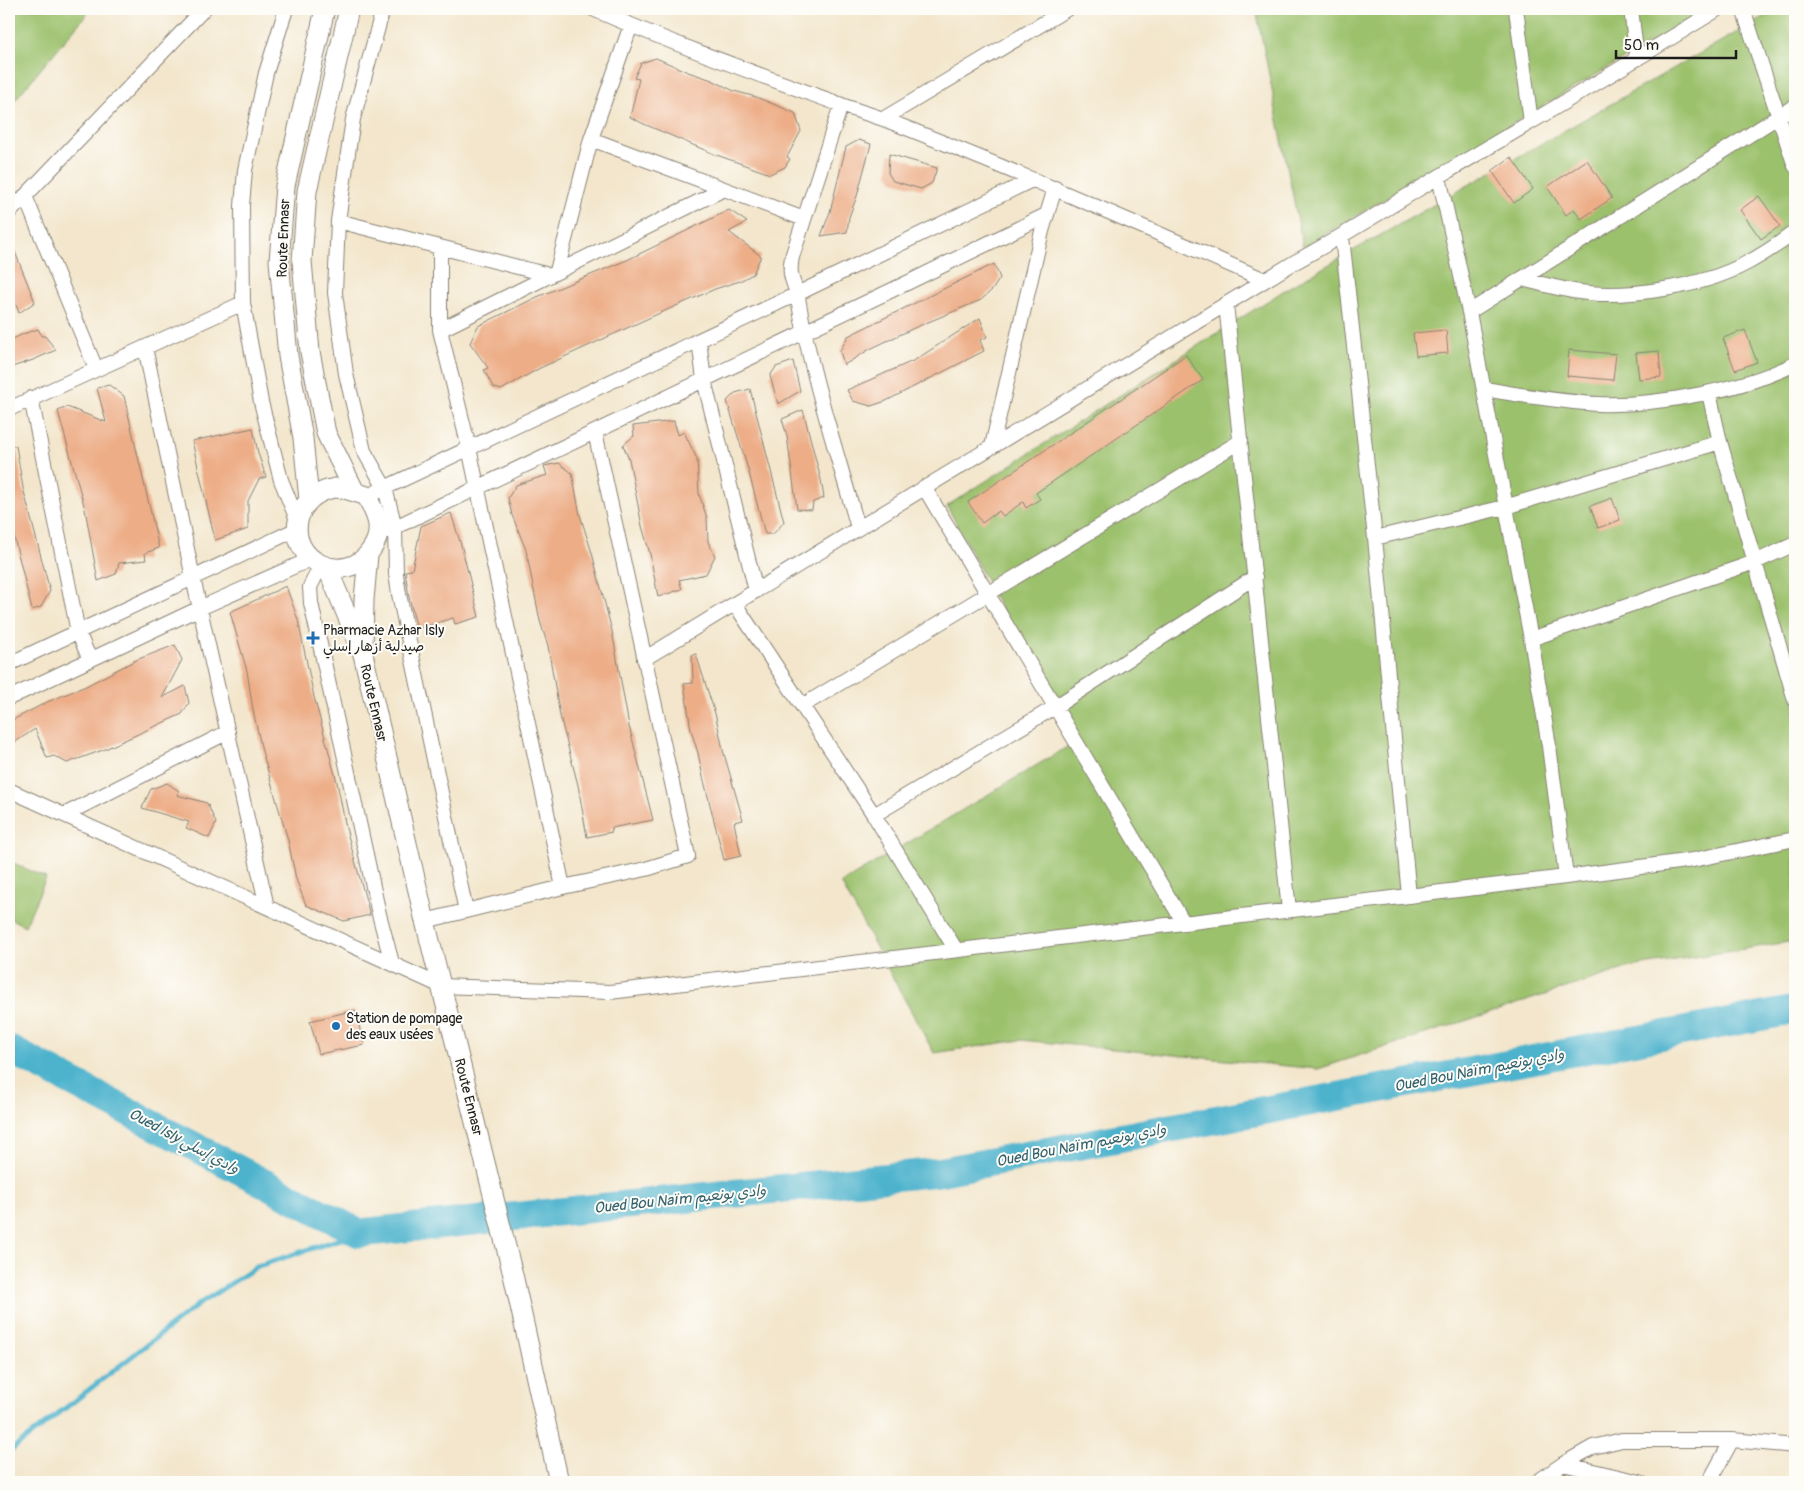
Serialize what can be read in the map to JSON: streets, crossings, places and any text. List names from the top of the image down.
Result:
{
  "streets": {
    "main road": ["Route Ennasr"]
  },
  "water": ["Oued Bou Naïm وادي بونعيم", "Oued Isly وادي إسلي"],
  "places": {
    "health": ["Pharmacie Azhar Isly صيدلية أزهار إسلي"],
    "other": ["Station de pompage des eaux usées"]
  },
  "scale_bar": "50 m"
}
